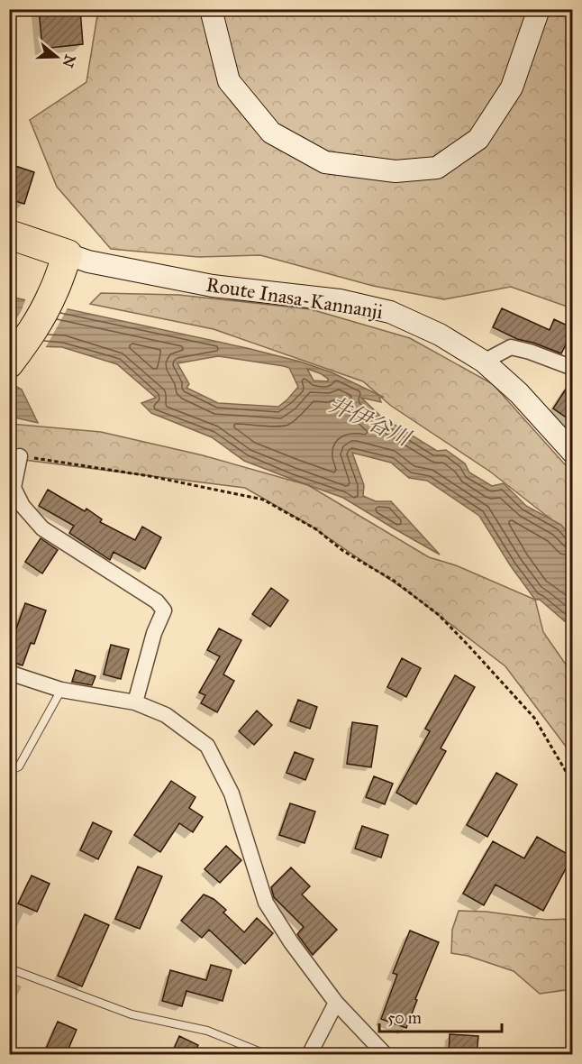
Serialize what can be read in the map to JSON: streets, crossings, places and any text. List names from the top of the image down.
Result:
{
  "streets": {
    "main road": ["Route Inasa-Kannanji"]
  },
  "water": ["井伊谷川"],
  "scale_bar": "50 m",
  "north": "right"
}
